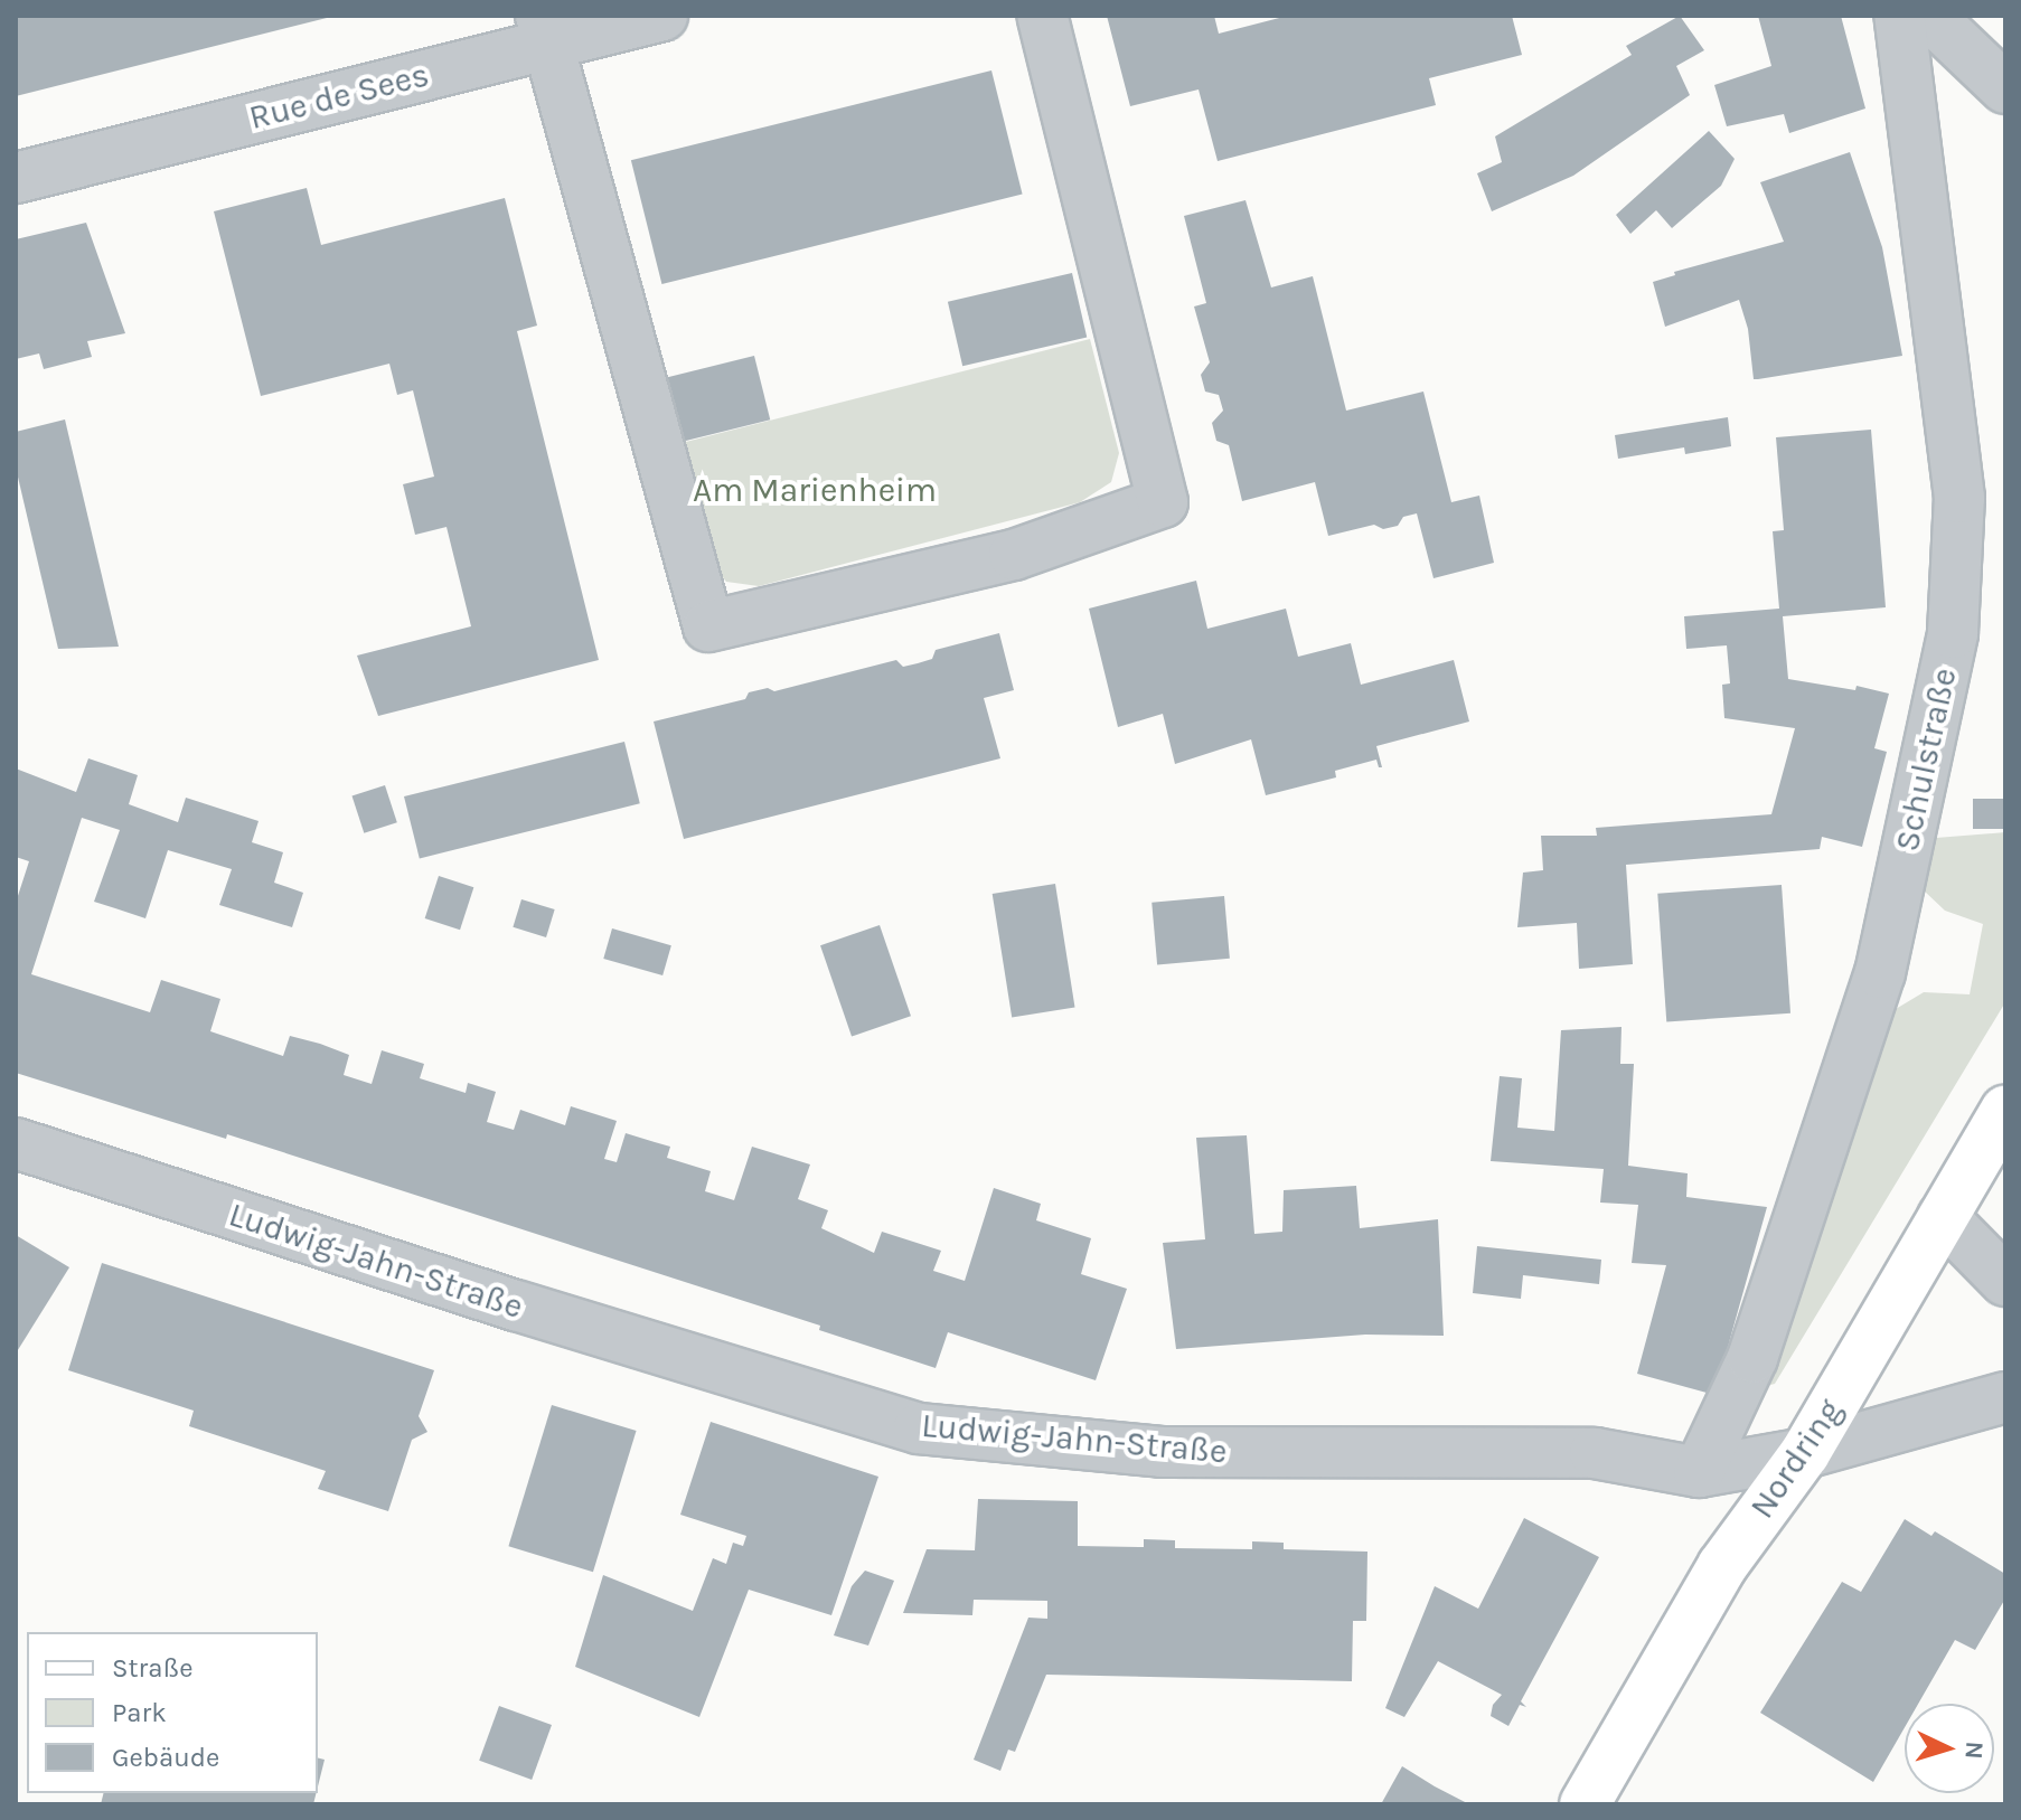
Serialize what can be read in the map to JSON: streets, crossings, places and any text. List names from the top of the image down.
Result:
{
  "streets": {
    "main road": ["Nordring"],
    "street": ["Rue de Sees", "Schulstraße", "Ludwig-Jahn-Straße"]
  },
  "crossings": [
    ["Schulstraße", "Ludwig-Jahn-Straße"],
    ["Ludwig-Jahn-Straße", "Nordring"]
  ],
  "parks": ["Am Marienheim"],
  "legend": ["Straße", "Park", "Gebäude"],
  "north": "right"
}
